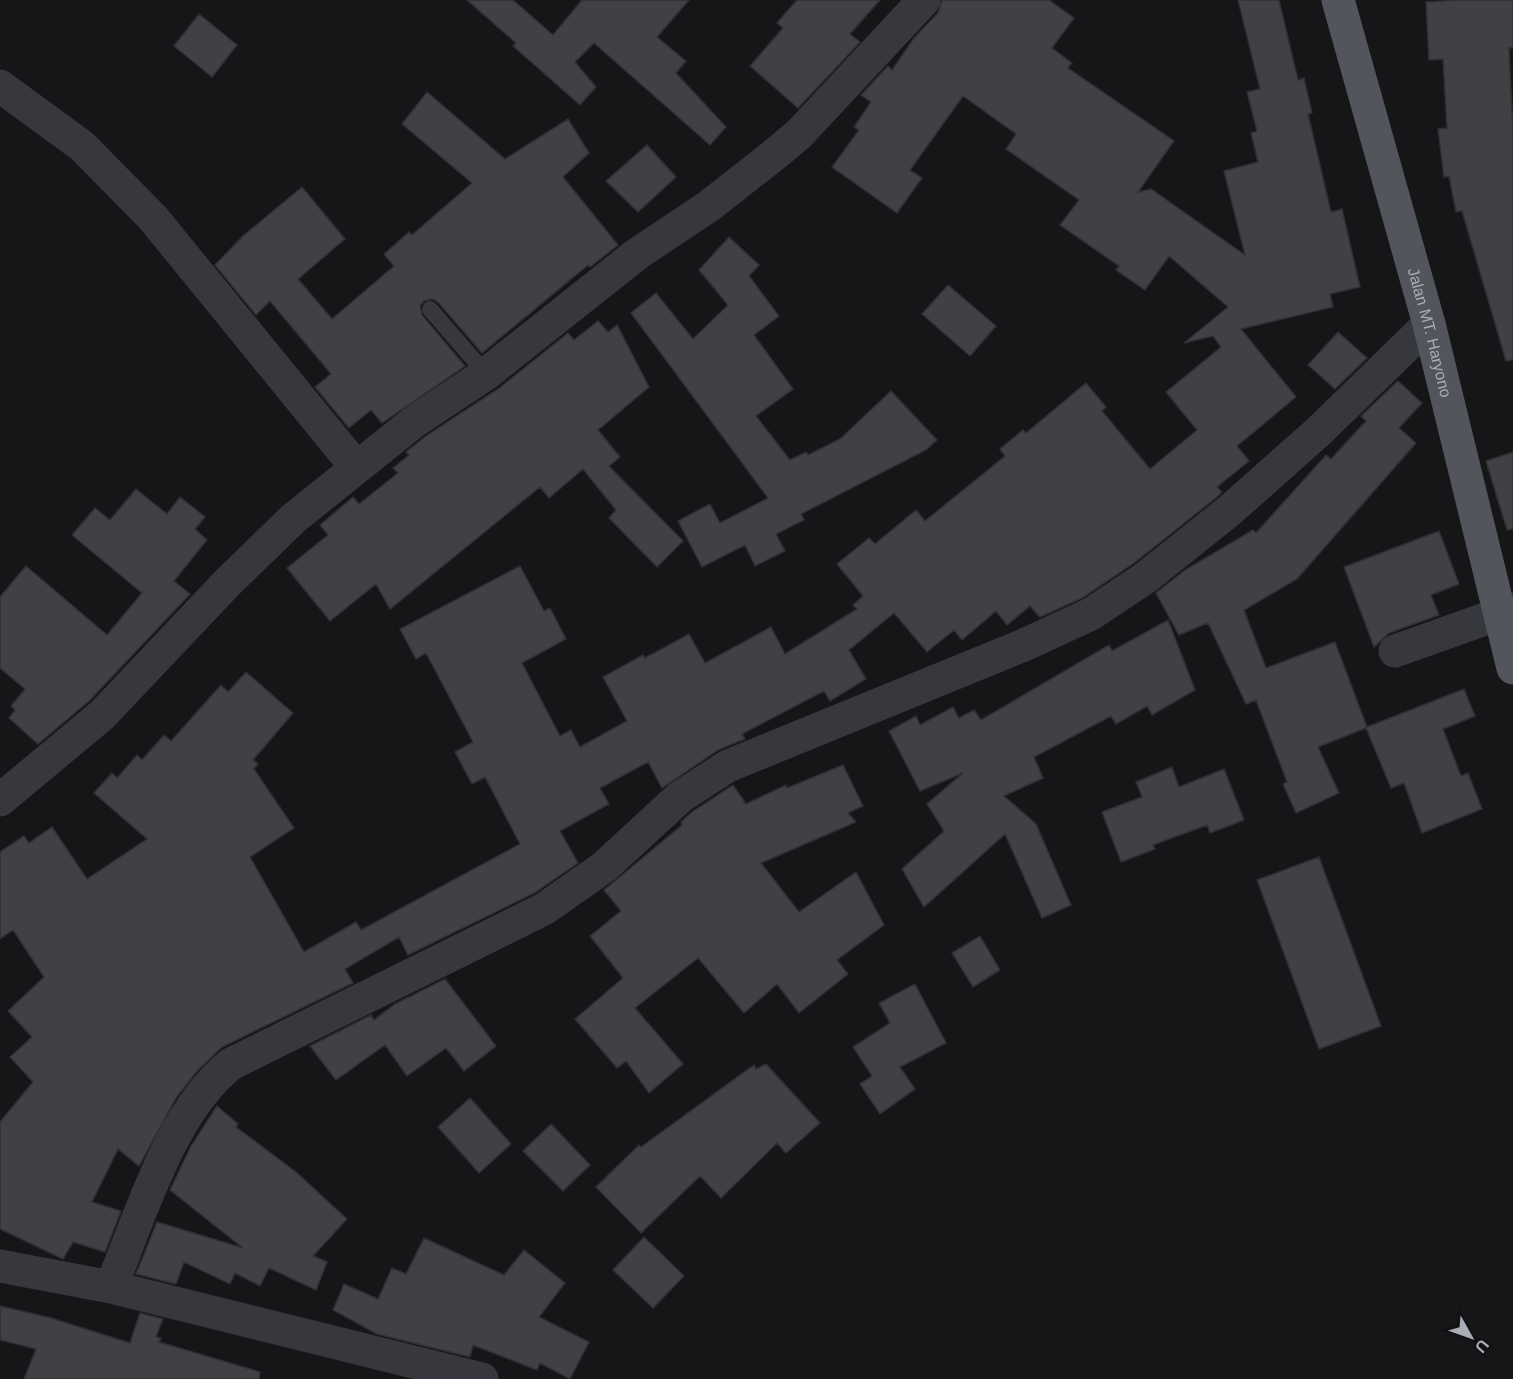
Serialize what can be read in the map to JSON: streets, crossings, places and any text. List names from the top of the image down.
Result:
{
  "streets": {
    "main road": ["Jalan MT. Haryono"]
  },
  "north": "bottom right"
}
